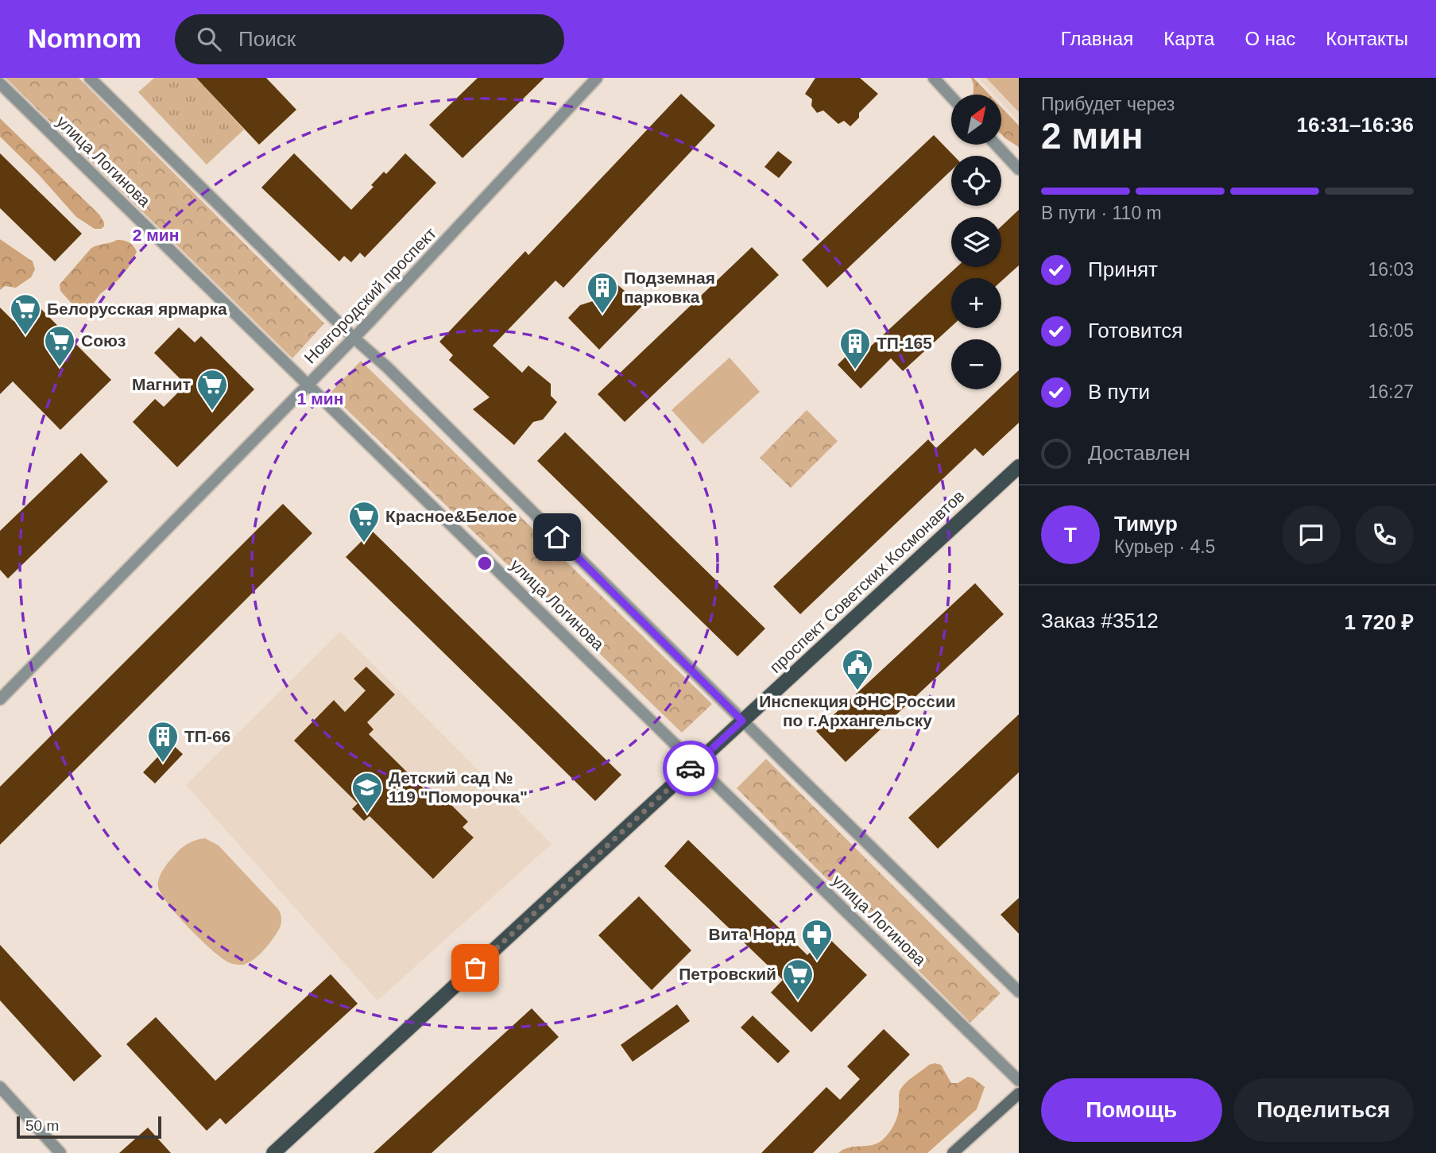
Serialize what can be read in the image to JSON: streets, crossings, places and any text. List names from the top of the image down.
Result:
{
  "streets": {
    "main road": ["проспект Советских Космонавтов"],
    "street": ["улица Логинова", "Новгородский проспект"]
  },
  "crossings": [
    ["улица Логинова", "Новгородский проспект"],
    ["улица Логинова", "проспект Советских Космонавтов"]
  ],
  "places": {
    "building": ["Подземная парковка", "ТП-165", "ТП-66"],
    "supermarket": [
      "Белорусская ярмарка",
      "Союз",
      "Магнит",
      "Красное&Белое",
      "Петровский"
    ],
    "public building": ["Инспекция ФНС России по г.Архангельску"],
    "school or university": ["Детский сад № 119 \"Поморочка\""],
    "pharmacy": ["Вита Норд"]
  },
  "scale_bar": "50 m",
  "north": "top right",
  "page": {
    "header": "Nomnom",
    "search": "Поиск",
    "nav": [
      "Главная",
      "Карта",
      "О нас",
      "Контакты"
    ],
    "heading": ["2 мин", "Прибудет через", "16:31–16:36"],
    "panel": [
      "Тимур",
      "Курьер · 4.5",
      "Заказ #3512",
      "1 720 ₽"
    ],
    "map_buttons": ["+", "−"],
    "bar": "В пути · 110 m",
    "list": [
      ["Принят", "16:03"],
      ["Готовится", "16:05"],
      ["В пути", "16:27"],
      "Доставлен"
    ],
    "round": "Т",
    "buttons": ["Помощь", "Поделиться"],
    "scale": "50 m"
  },
  "rings": ["2 мин", "1 мин"]
}
